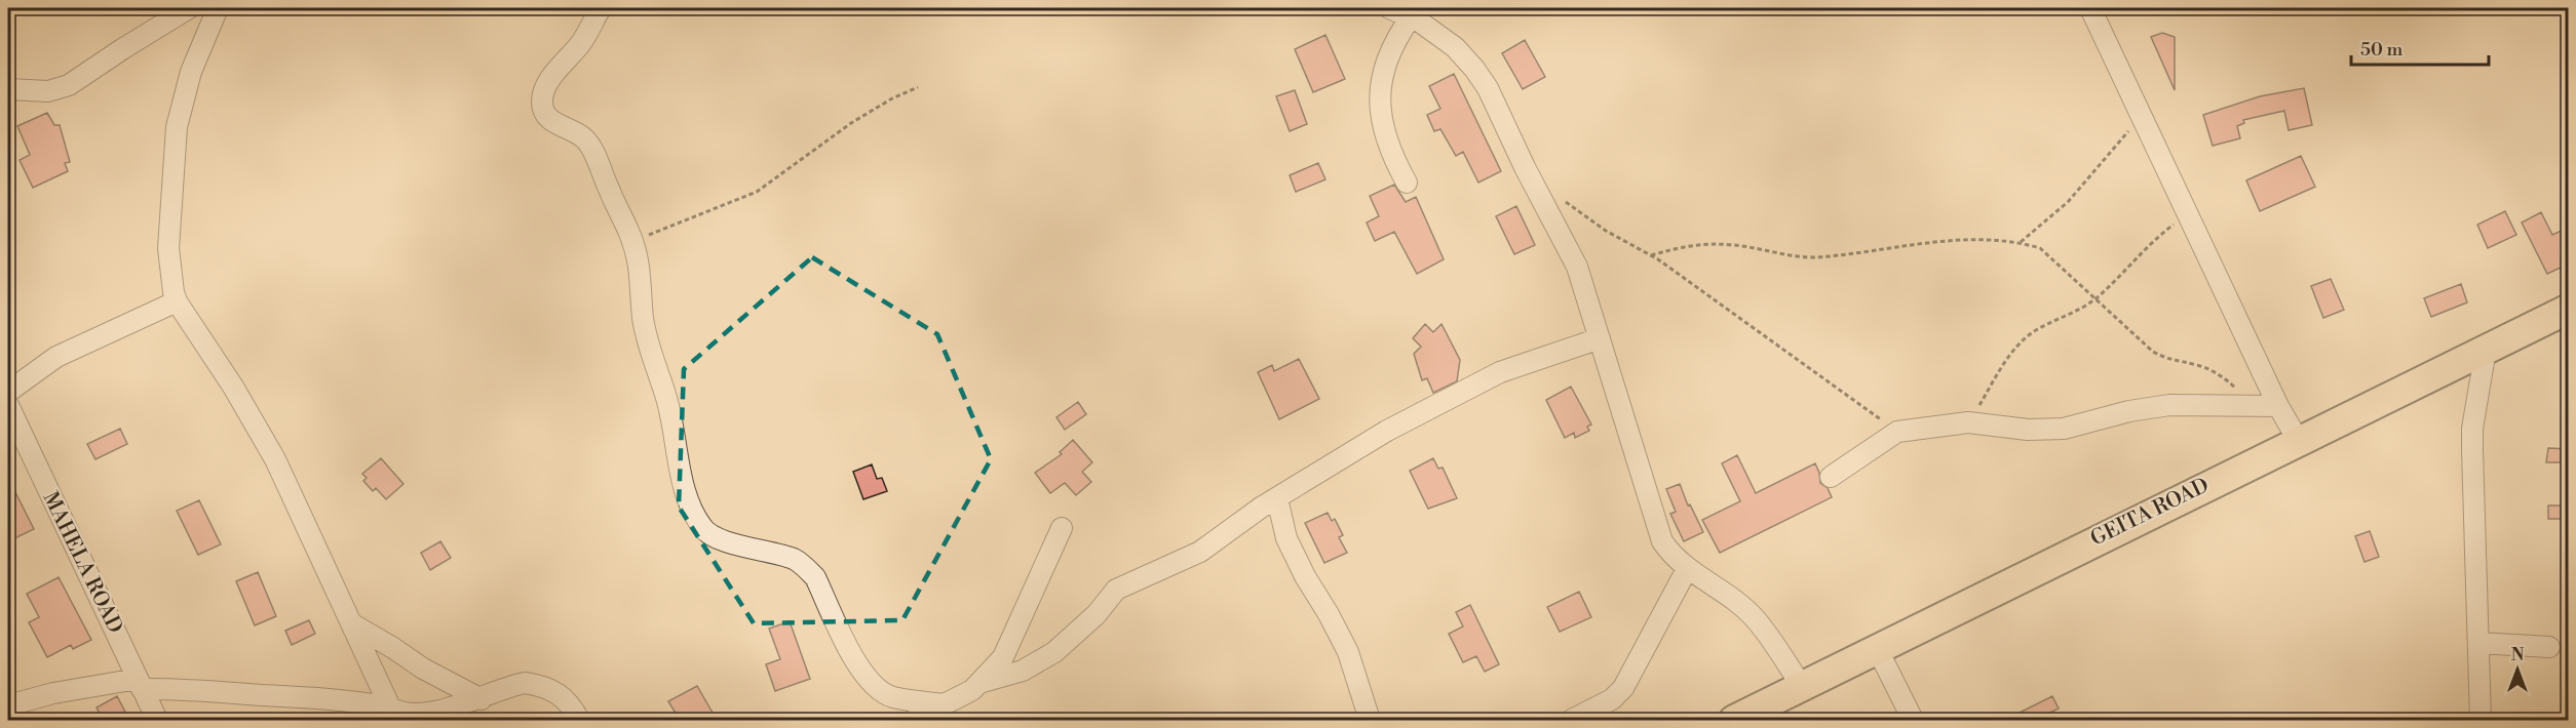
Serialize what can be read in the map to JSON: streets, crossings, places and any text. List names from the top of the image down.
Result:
{
  "streets": {
    "highway": ["GEITA ROAD"],
    "street": ["MAHELA ROAD"]
  },
  "scale_bar": "50 m",
  "north": "top"
}
